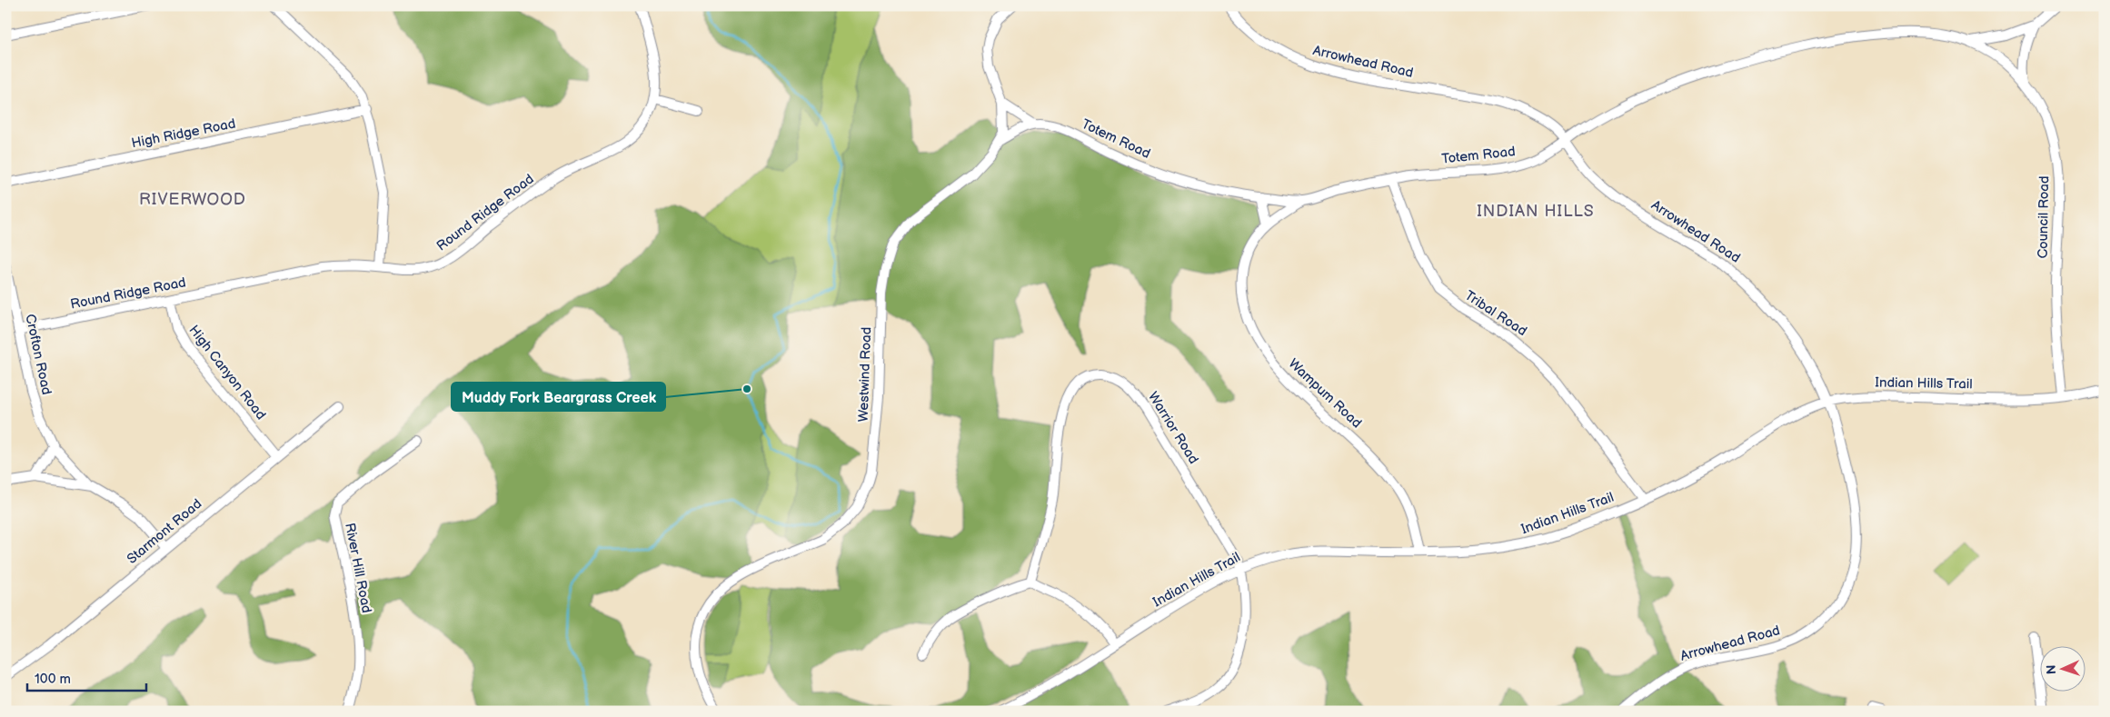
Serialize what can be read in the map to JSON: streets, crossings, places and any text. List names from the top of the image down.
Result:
{
  "streets": {
    "street": [
      "Arrowhead Road",
      "High Ridge Road",
      "Totem Road",
      "Round Ridge Road",
      "Council Road",
      "Tribal Road",
      "Crofton Road",
      "High Canyon Road",
      "Westwind Road",
      "Indian Hills Trail",
      "Wampum Road",
      "Warrior Road",
      "Starmont Road",
      "River Hill Road"
    ]
  },
  "crossings": [
    ["Arrowhead Road", "Totem Road"],
    ["Arrowhead Road", "Indian Hills Trail"],
    ["Totem Road", "Council Road"],
    ["Totem Road", "Tribal Road"],
    ["Totem Road", "Wampum Road"],
    ["Round Ridge Road", "Crofton Road"],
    ["Round Ridge Road", "High Canyon Road"],
    ["Council Road", "Indian Hills Trail"],
    ["Tribal Road", "Indian Hills Trail"],
    ["High Canyon Road", "Starmont Road"],
    ["Indian Hills Trail", "Wampum Road"],
    ["Indian Hills Trail", "Warrior Road"]
  ],
  "districts": ["RIVERWOOD", "INDIAN HILLS"],
  "places": ["Muddy Fork Beargrass Creek"],
  "scale_bar": "100 m",
  "north": "left"
}
